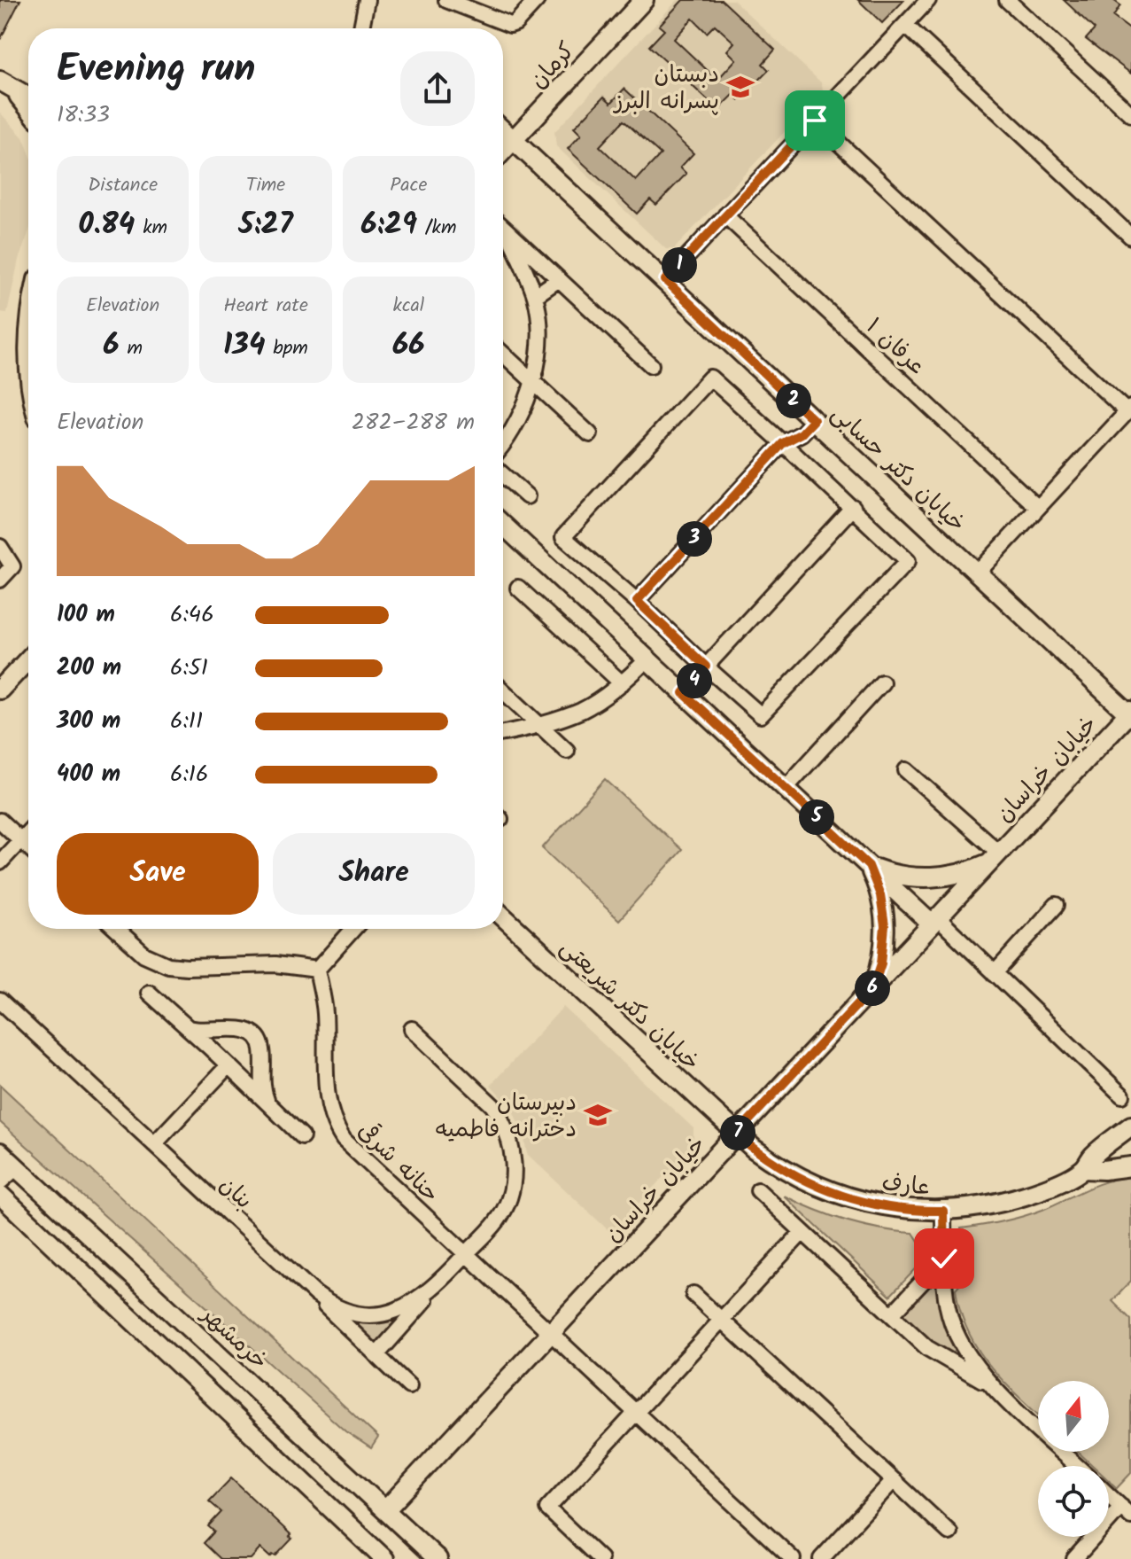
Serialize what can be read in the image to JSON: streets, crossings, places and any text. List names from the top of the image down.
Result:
{
  "streets": {
    "street": [
      "کرمان",
      "عرفان ۱",
      "خیابان دکتر حسابی",
      "خیابان خراسان",
      "خیابان دکتر شریعتی",
      "حنانه شرقی",
      "عارف",
      "بنان",
      "خرمشهر"
    ]
  },
  "crossings": [
    ["کرمان", "خیابان دکتر حسابی"],
    ["خیابان دکتر حسابی", "خیابان خراسان"],
    ["خیابان خراسان", "خیابان دکتر شریعتی"],
    ["خیابان خراسان", "حنانه شرقی"],
    ["خیابان خراسان", "عارف"],
    ["خیابان خراسان", "خرمشهر"],
    ["خیابان دکتر شریعتی", "عارف"],
    ["حنانه شرقی", "بنان"]
  ],
  "places": {
    "school or university": ["دبستان پسرانه البرز", "دبیرستان دخترانه فاطمیه"]
  },
  "north": "top",
  "page": {
    "heading": ["Evening run", "18:33"],
    "stats": [
      ["Distance", "0.84 km"],
      ["Time", "5:27"],
      ["Pace", "6:29 /km"],
      ["Elevation", "6 m"],
      ["Heart rate", "134 bpm"],
      ["kcal", "66"]
    ],
    "pins": [
      "1",
      "2",
      "3",
      "4",
      "5",
      "6",
      "7"
    ],
    "chart": ["Elevation", "282–288 m"],
    "list": [
      {
        "name": "100 m",
        "note": "6:46"
      },
      {
        "name": "200 m",
        "note": "6:51"
      },
      {
        "name": "300 m",
        "note": "6:11"
      },
      {
        "name": "400 m",
        "note": "6:16"
      }
    ],
    "buttons": ["Save", "Share"]
  }
}
